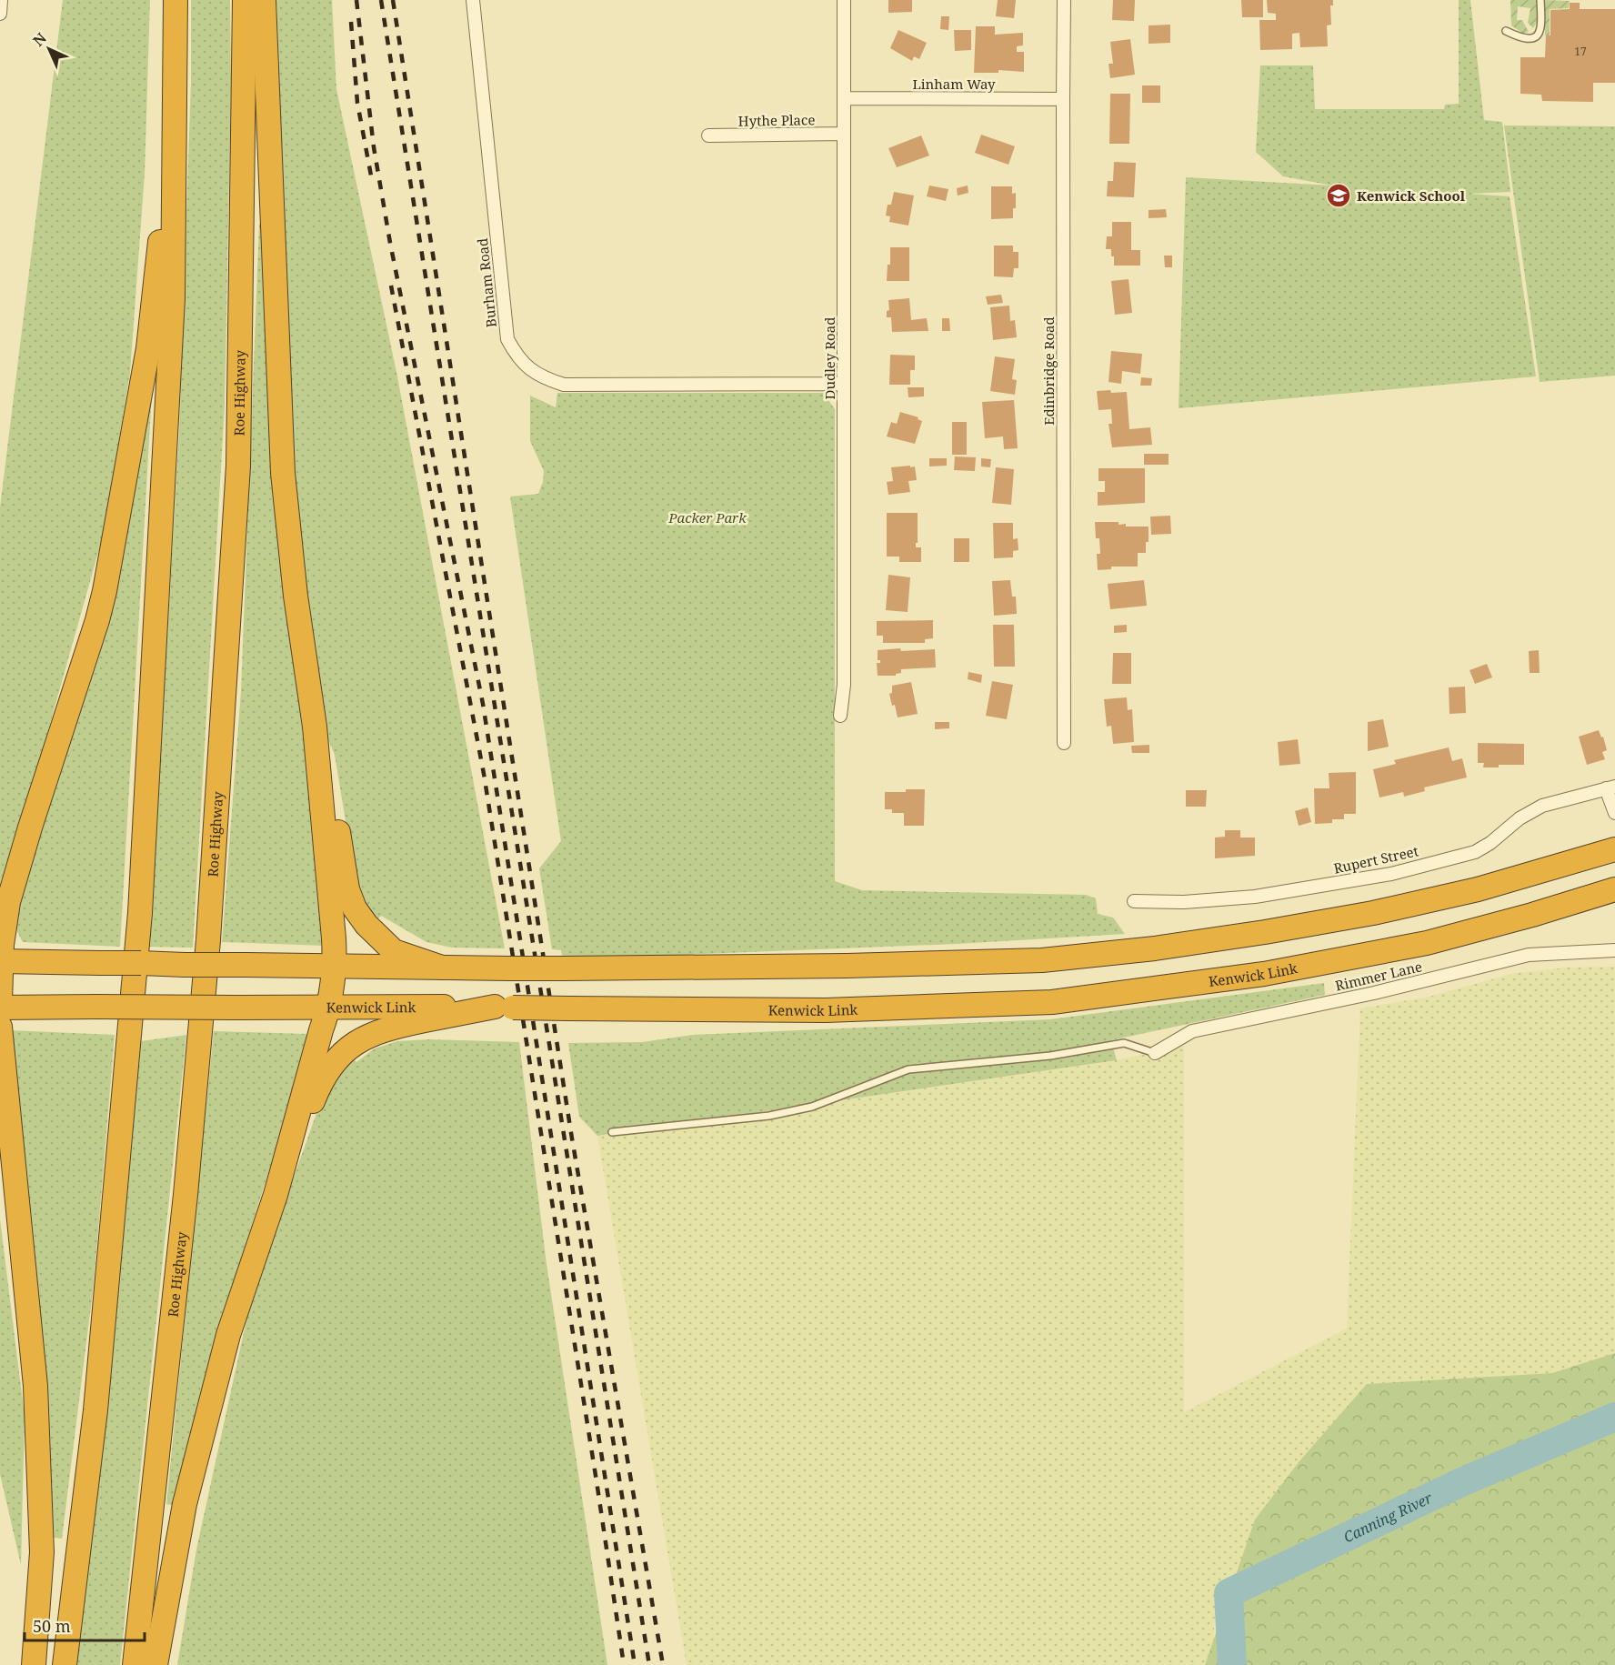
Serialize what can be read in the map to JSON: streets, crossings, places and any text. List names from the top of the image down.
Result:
{
  "streets": {
    "highway": ["Roe Highway", "Kenwick Link"],
    "street": [
      "Linham Way",
      "Hythe Place",
      "Burham Road",
      "Dudley Road",
      "Edinbridge Road",
      "Rupert Street",
      "Rimmer Lane"
    ]
  },
  "crossings": [
    ["Linham Way", "Dudley Road"],
    ["Linham Way", "Edinbridge Road"],
    ["Hythe Place", "Dudley Road"],
    ["Burham Road", "Dudley Road"]
  ],
  "water": ["Canning River"],
  "parks": ["Packer Park"],
  "places": {
    "school or university": ["Kenwick School"]
  },
  "house_numbers": ["17"],
  "scale_bar": "50 m",
  "north": "top left"
}
